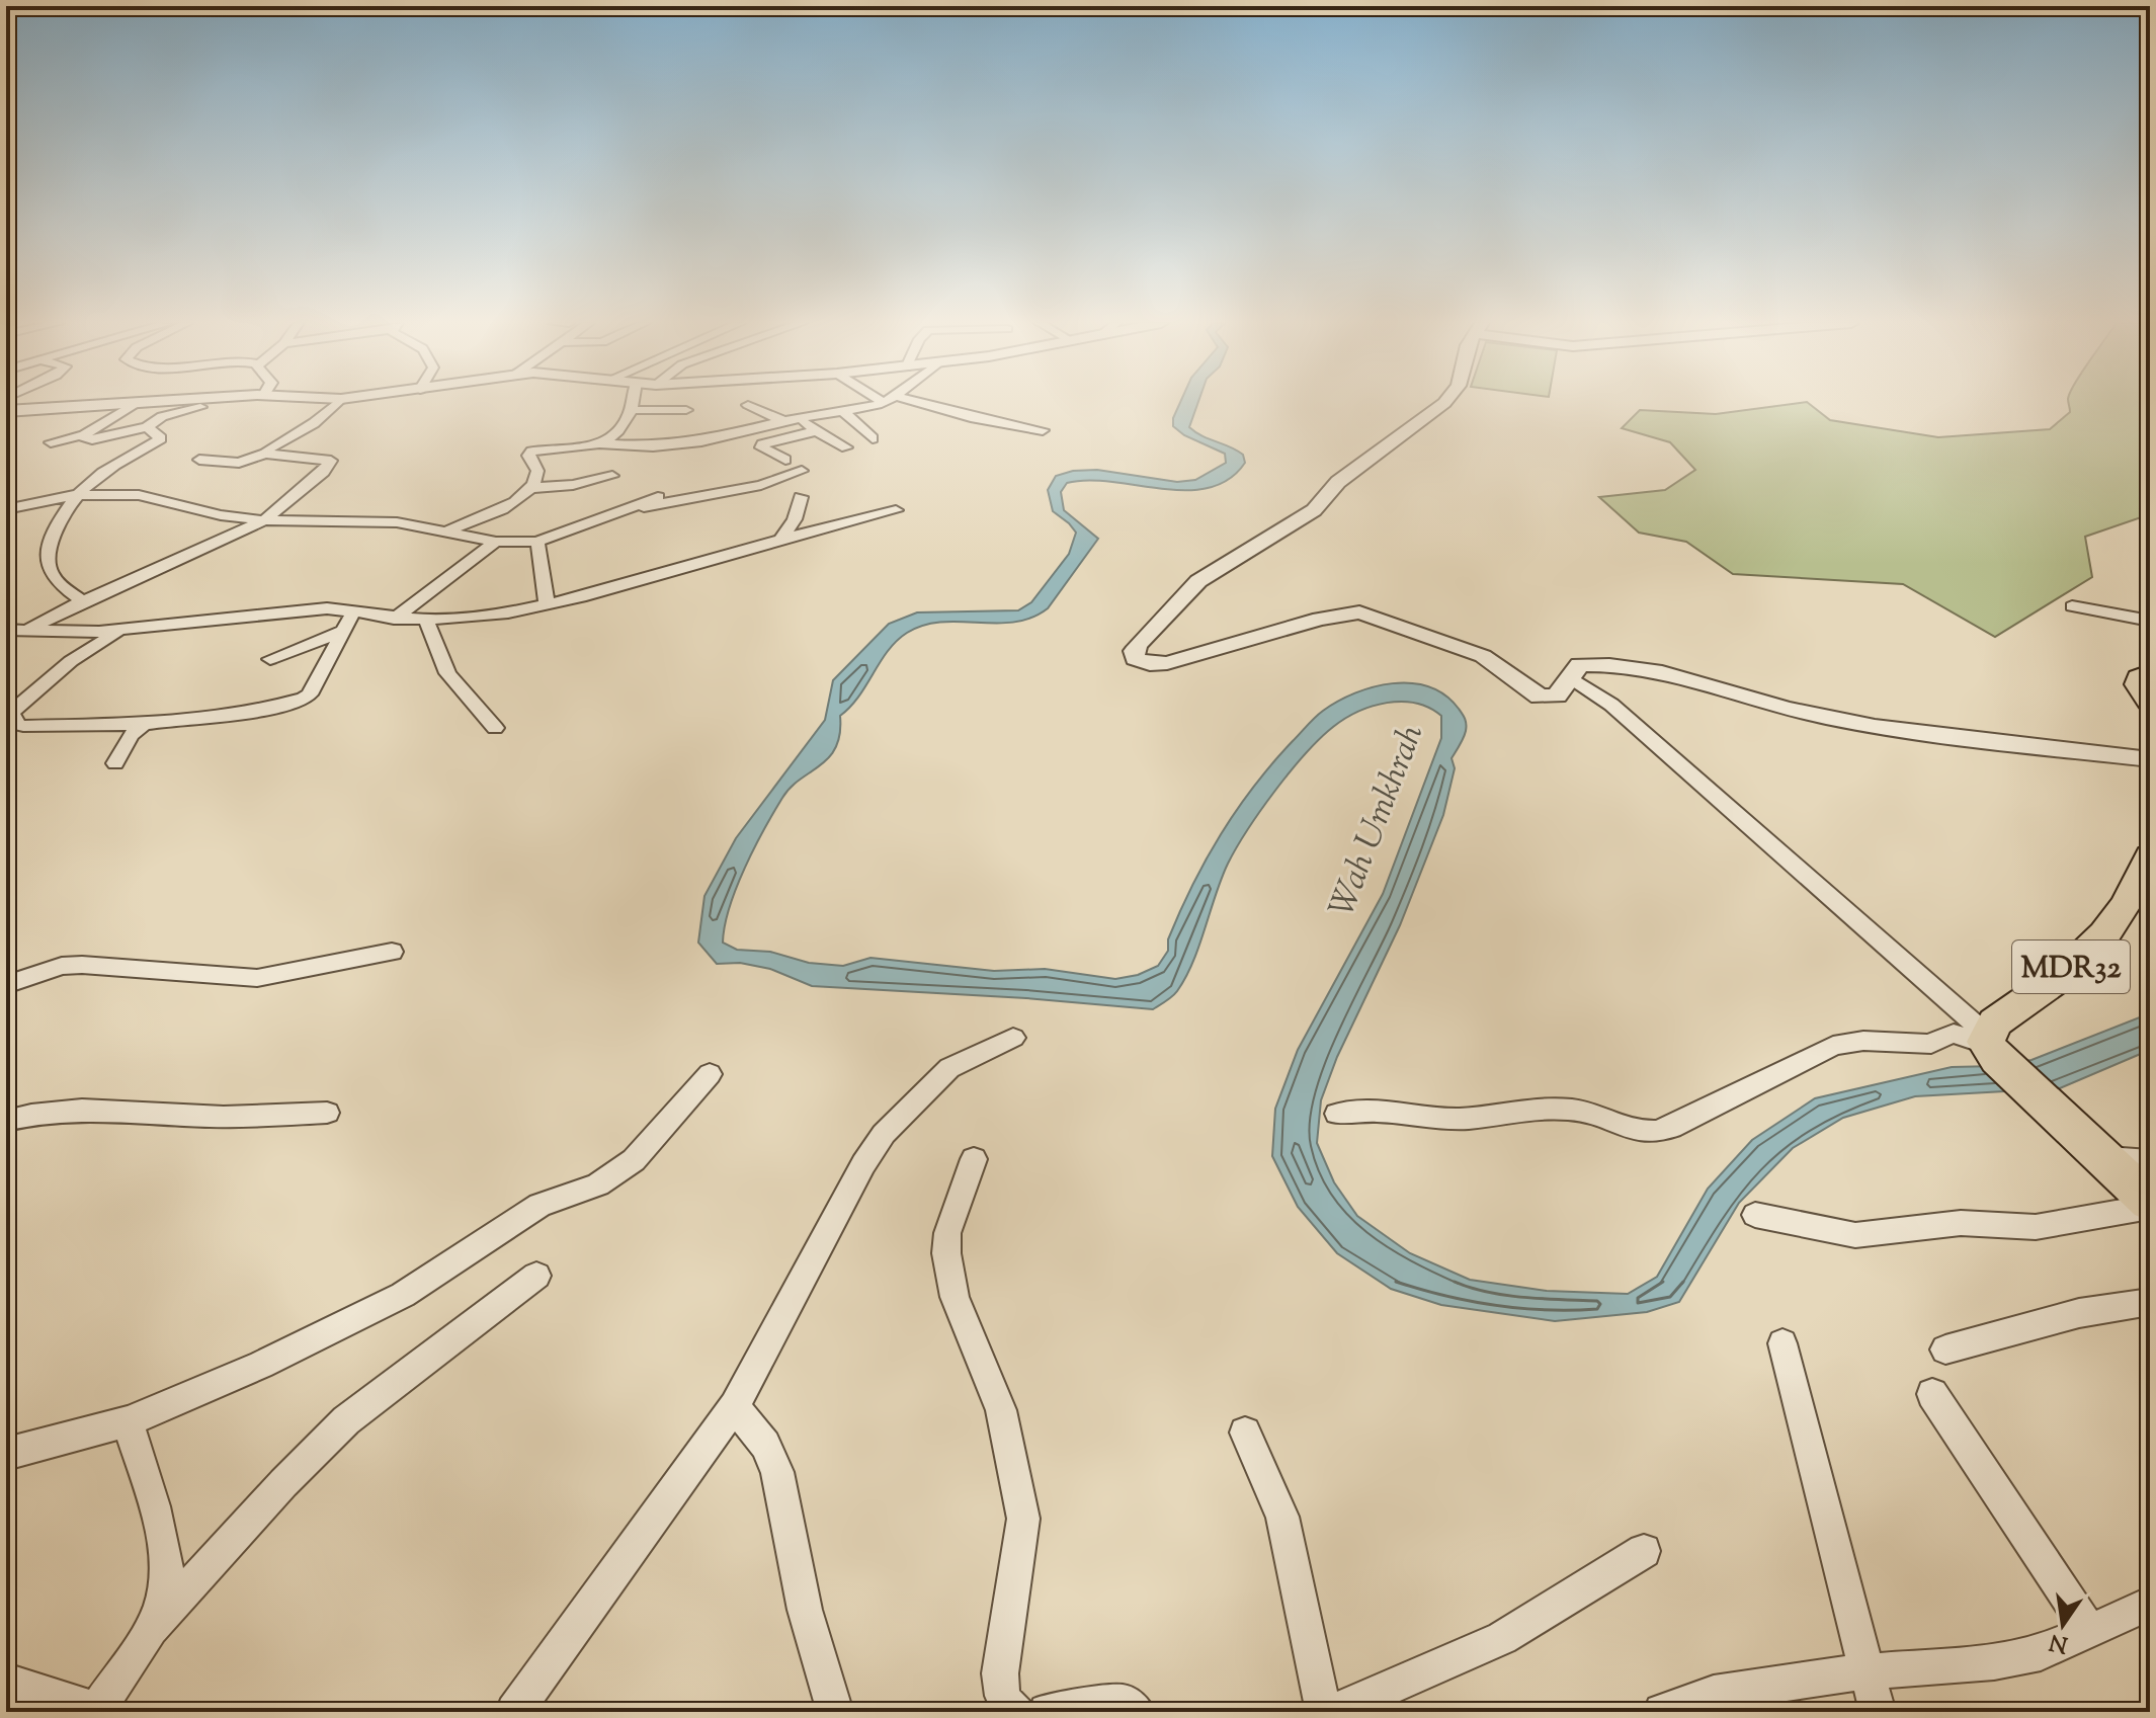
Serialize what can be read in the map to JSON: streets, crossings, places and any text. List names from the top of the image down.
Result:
{
  "streets": {
    "main road": ["MDR32"]
  },
  "water": ["Wah Umkhrah"],
  "north": "bottom"
}
